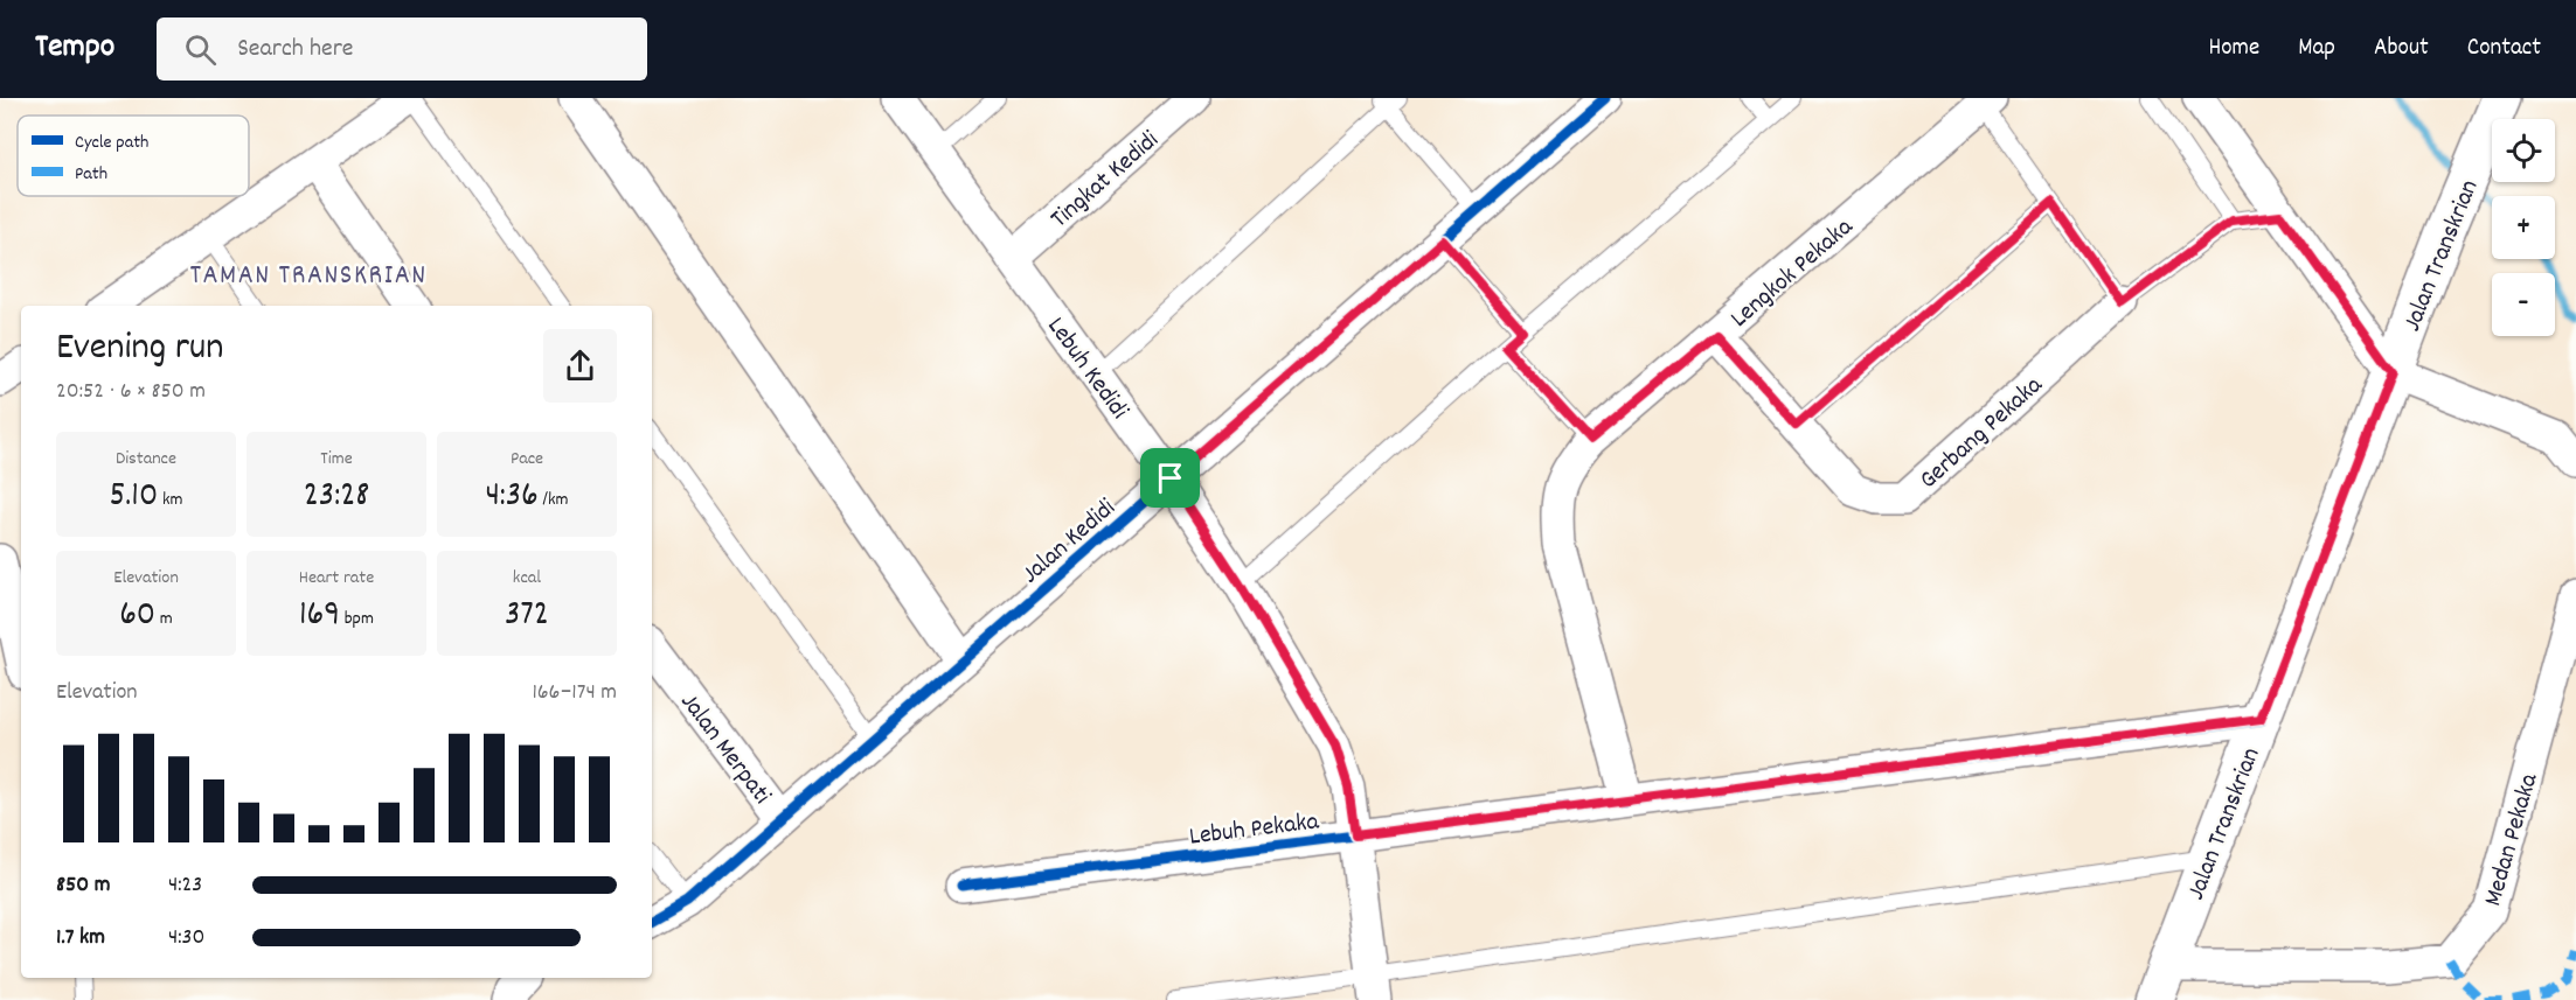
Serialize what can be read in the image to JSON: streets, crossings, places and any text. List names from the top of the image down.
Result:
{
  "streets": {
    "main road": ["Jalan Transkrian"],
    "street": [
      "Tingkat Kedidi",
      "Lengkok Pekaka",
      "Lebuh Kedidi",
      "Gerbang Pekaka",
      "Jalan Kedidi",
      "Jalan Merpati",
      "Lebuh Pekaka",
      "Medan Pekaka"
    ]
  },
  "crossings": [
    ["Tingkat Kedidi", "Lebuh Kedidi"],
    ["Jalan Transkrian", "Lebuh Pekaka"],
    ["Jalan Transkrian", "Medan Pekaka"],
    ["Lengkok Pekaka", "Gerbang Pekaka"],
    ["Lengkok Pekaka", "Lebuh Pekaka"],
    ["Lebuh Kedidi", "Jalan Kedidi"],
    ["Lebuh Kedidi", "Lebuh Pekaka"],
    ["Jalan Kedidi", "Jalan Merpati"]
  ],
  "districts": ["TAMAN TRANSKRIAN"],
  "legend": ["Cycle path", "Path"],
  "page": {
    "header": "Tempo",
    "search": "Search here",
    "nav": [
      "Home",
      "Map",
      "About",
      "Contact"
    ],
    "map_buttons": ["+", "−"],
    "heading": ["Evening run", "20:52 · 6 × 850 m"],
    "stats": [
      ["Distance", "5.10 km"],
      ["Time", "23:28"],
      ["Pace", "4:36 /km"],
      ["Elevation", "60 m"],
      ["Heart rate", "169 bpm"],
      ["kcal", "372"]
    ],
    "chart": ["Elevation", "166–174 m"],
    "list": [
      {
        "name": "850 m",
        "note": "4:23"
      },
      {
        "name": "1.7 km",
        "note": "4:30"
      }
    ]
  }
}
